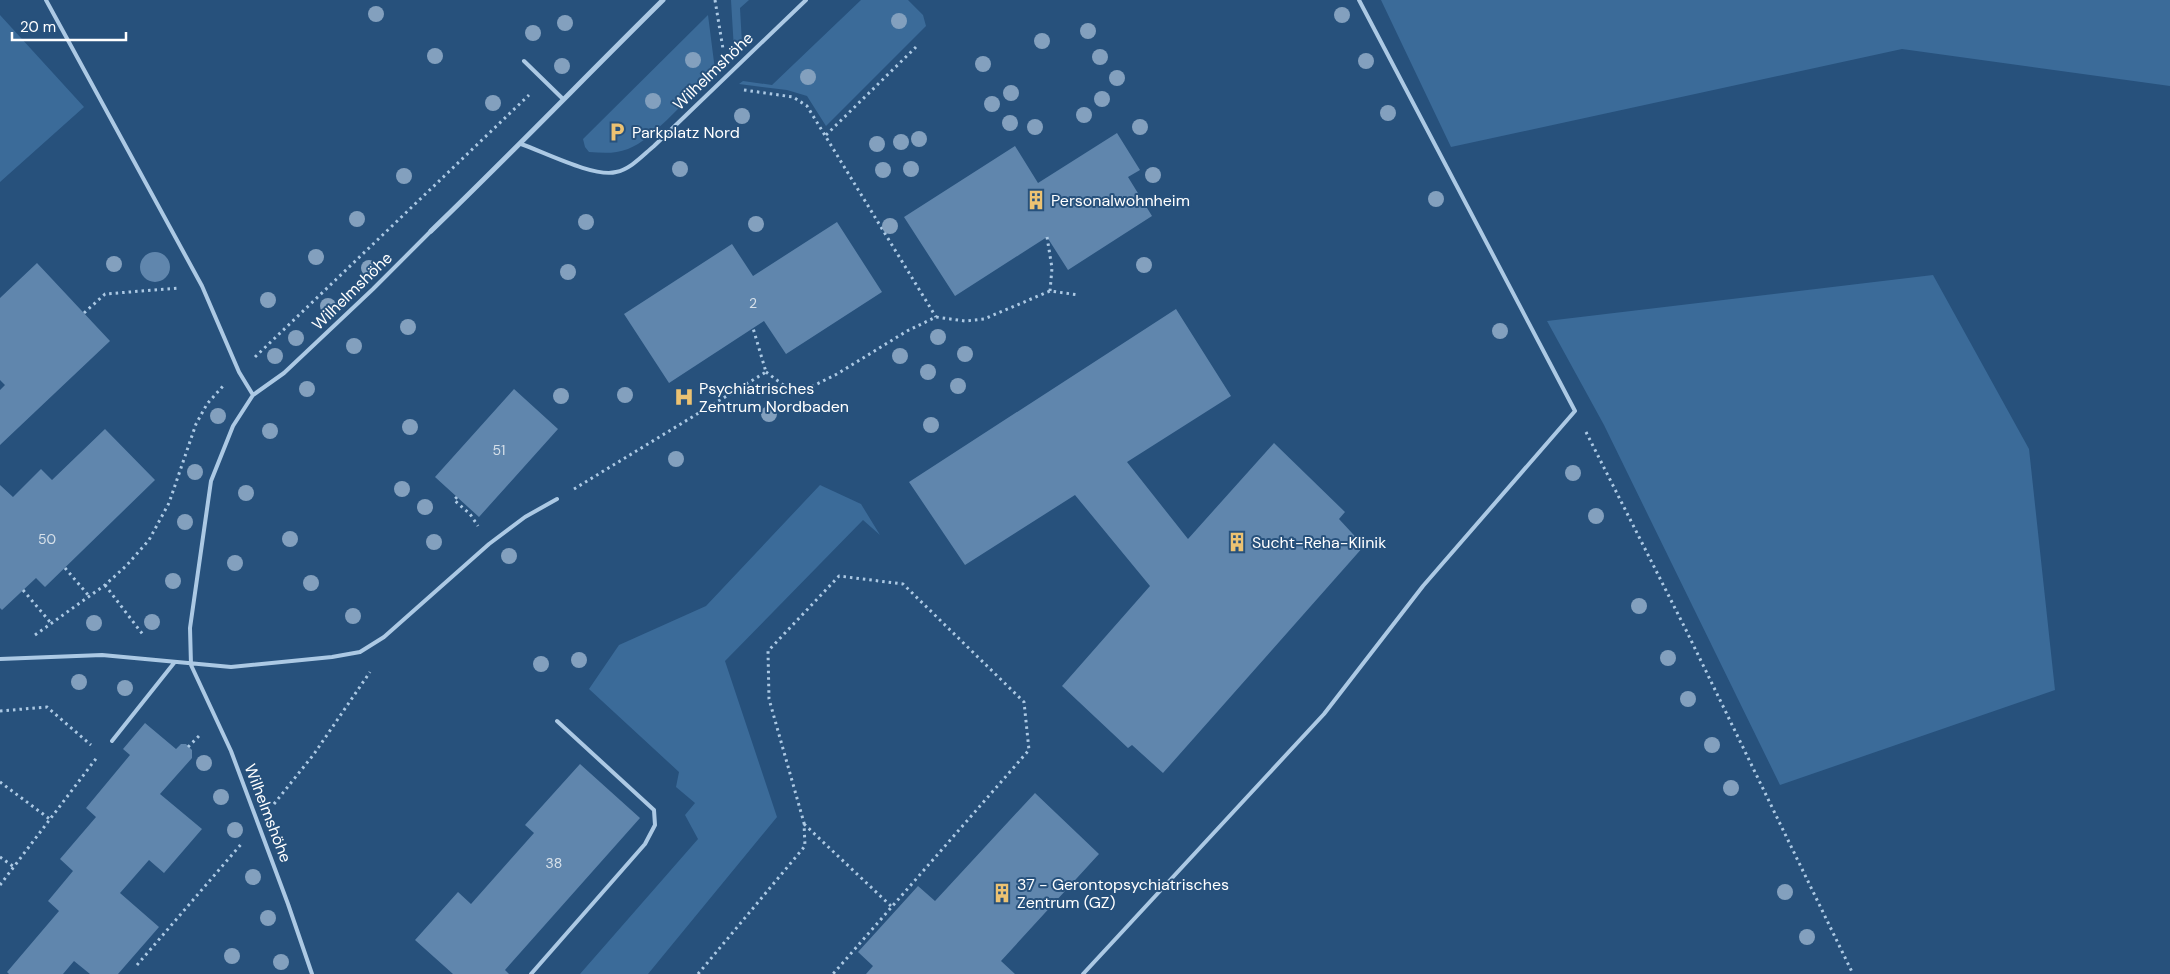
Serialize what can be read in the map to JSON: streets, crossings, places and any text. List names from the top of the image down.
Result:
{
  "streets": {
    "street": ["Wilhelmshöhe"]
  },
  "places": {
    "parking": ["Parkplatz Nord"],
    "building": ["Personalwohnheim", "Sucht-Reha-Klinik", "37 - Gerontopsychiatrisches Zentrum (GZ)"],
    "hospital": ["Psychiatrisches Zentrum Nordbaden"]
  },
  "house_numbers": [
    "2",
    "51",
    "50",
    "38"
  ],
  "scale_bar": "20 m"
}
